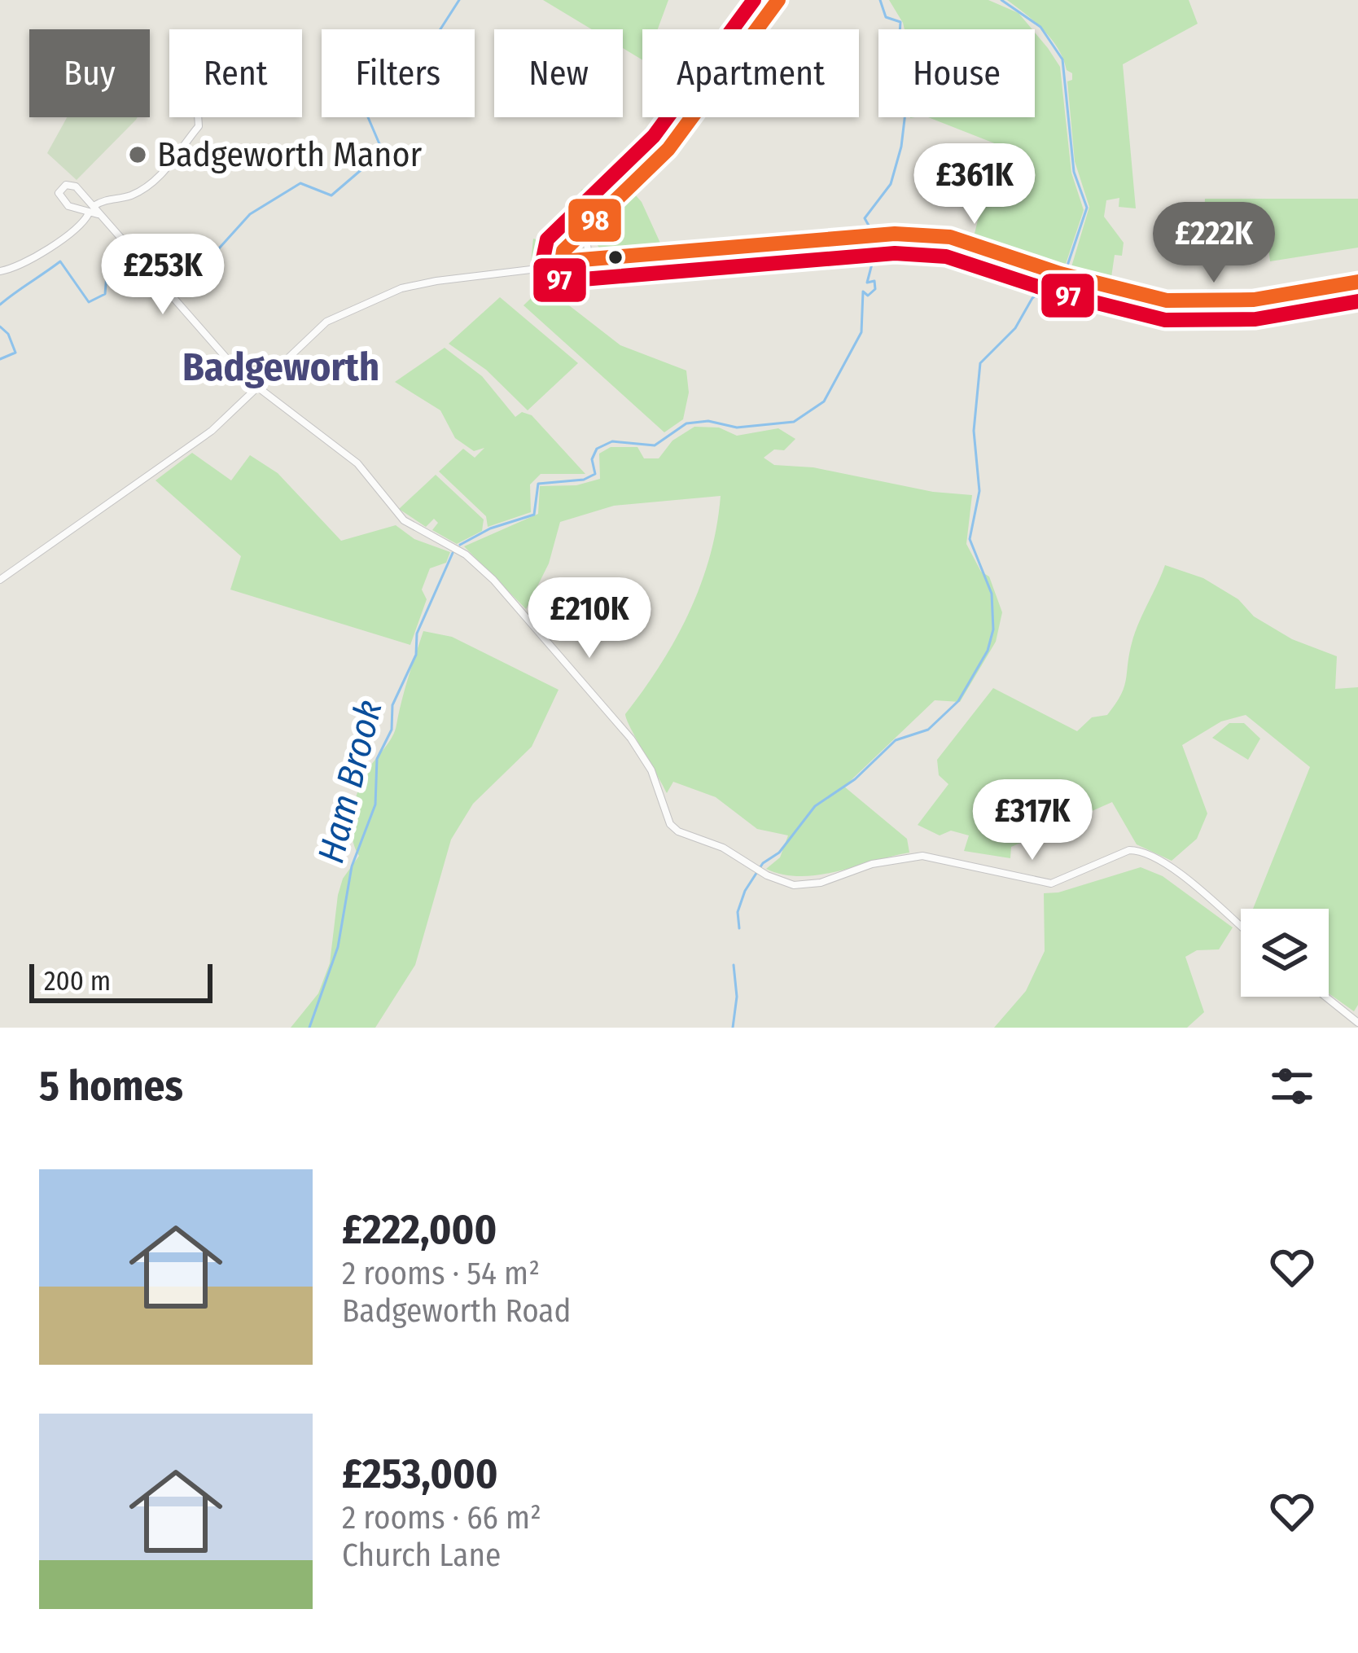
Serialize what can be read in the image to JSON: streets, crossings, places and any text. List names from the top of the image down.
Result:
{
  "districts": ["Badgeworth"],
  "water": ["Ham Brook"],
  "places": ["Badgeworth Manor"],
  "lines": ["transit line 98", "transit line 97"],
  "scale_bar": "200 m",
  "page": {
    "chip": [
      "Buy",
      "Rent",
      "Filters",
      "New",
      "Apartment",
      "House"
    ],
    "price": [
      "£361K",
      "£222K",
      "£253K",
      "£210K",
      "£317K"
    ],
    "scale": "200 m",
    "heading": "5 homes",
    "list": [
      {
        "name": "£222,000",
        "note": "2 rooms · 54 m² · Badgeworth Road"
      },
      {
        "name": "£253,000",
        "note": "2 rooms · 66 m² · Church Lane"
      }
    ]
  }
}
